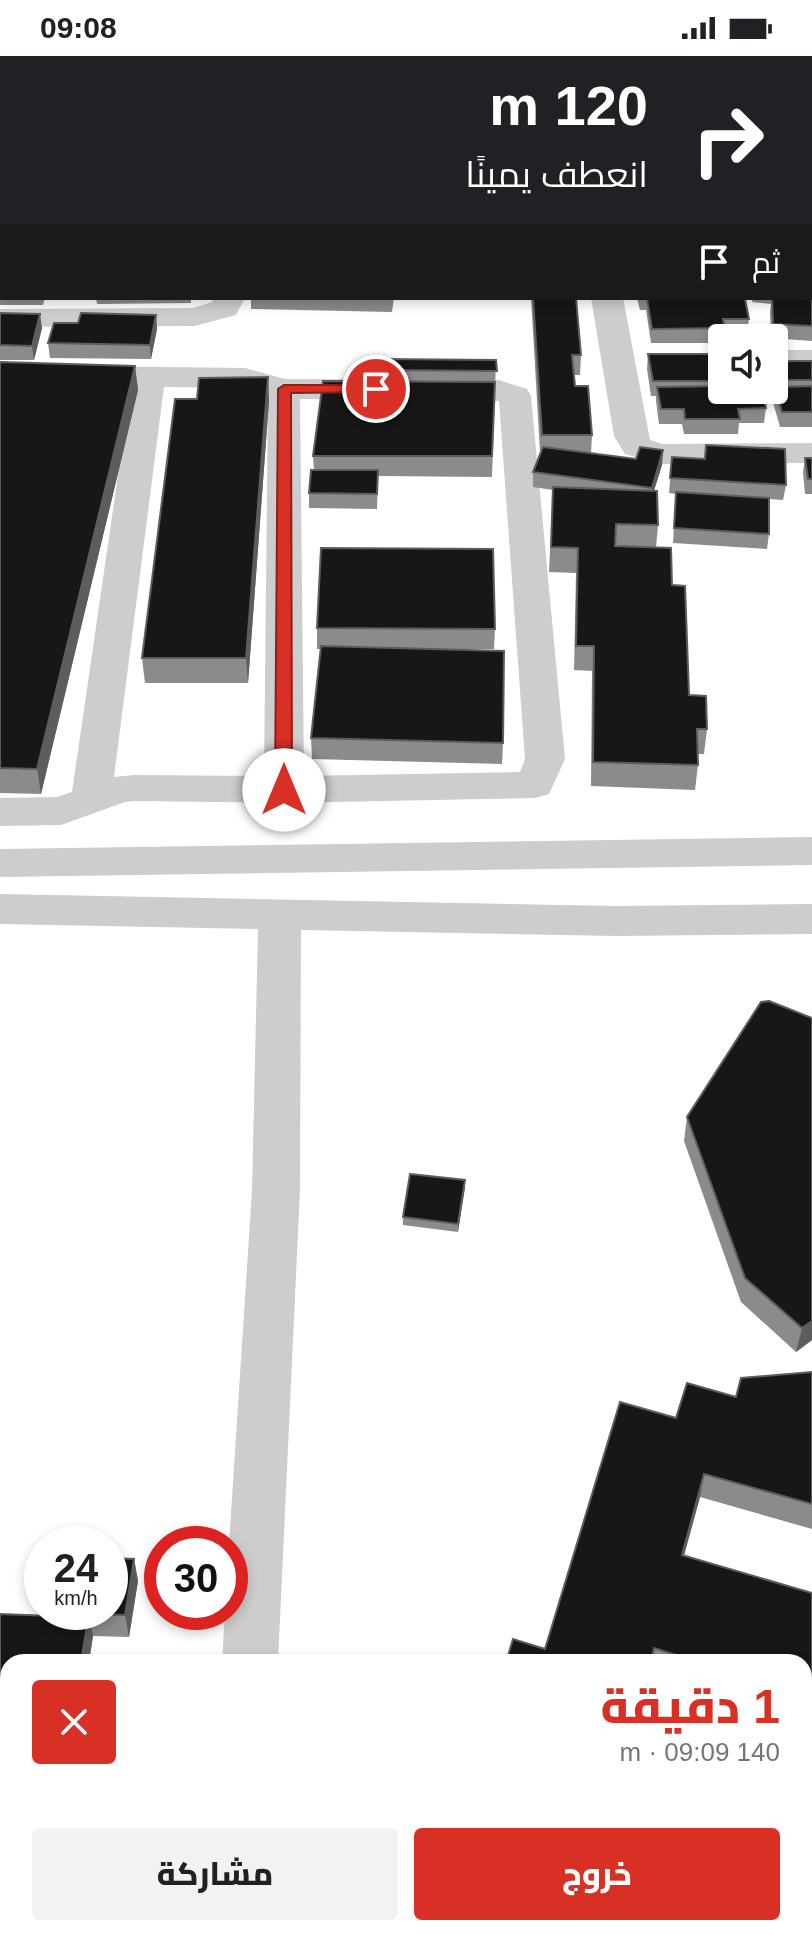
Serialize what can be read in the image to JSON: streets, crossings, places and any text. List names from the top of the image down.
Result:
{
  "page": {
    "status": "09:08",
    "turn": ["120 m", "انعطف يمينًا"],
    "then": "ثم",
    "speed": "24 km/h",
    "limit": "30",
    "heading": ["1 دقيقة", "140 m · 09:09"],
    "buttons": ["خروج", "مشاركة"]
  }
}
